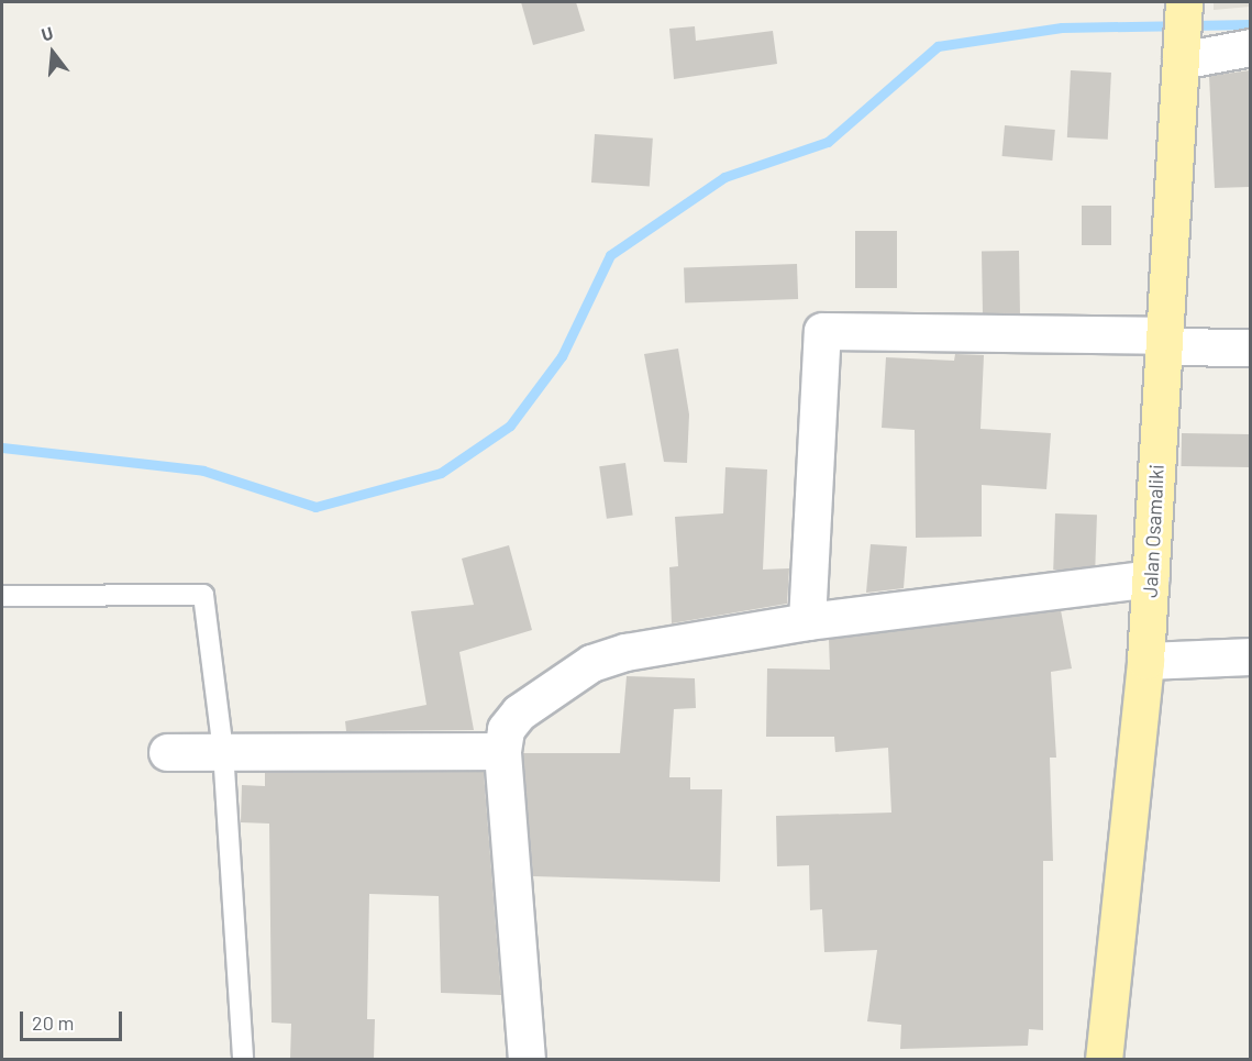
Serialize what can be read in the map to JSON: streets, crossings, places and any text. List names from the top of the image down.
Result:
{
  "streets": {
    "main road": ["Jalan Osamaliki"]
  },
  "scale_bar": "20 m",
  "north": "top"
}
